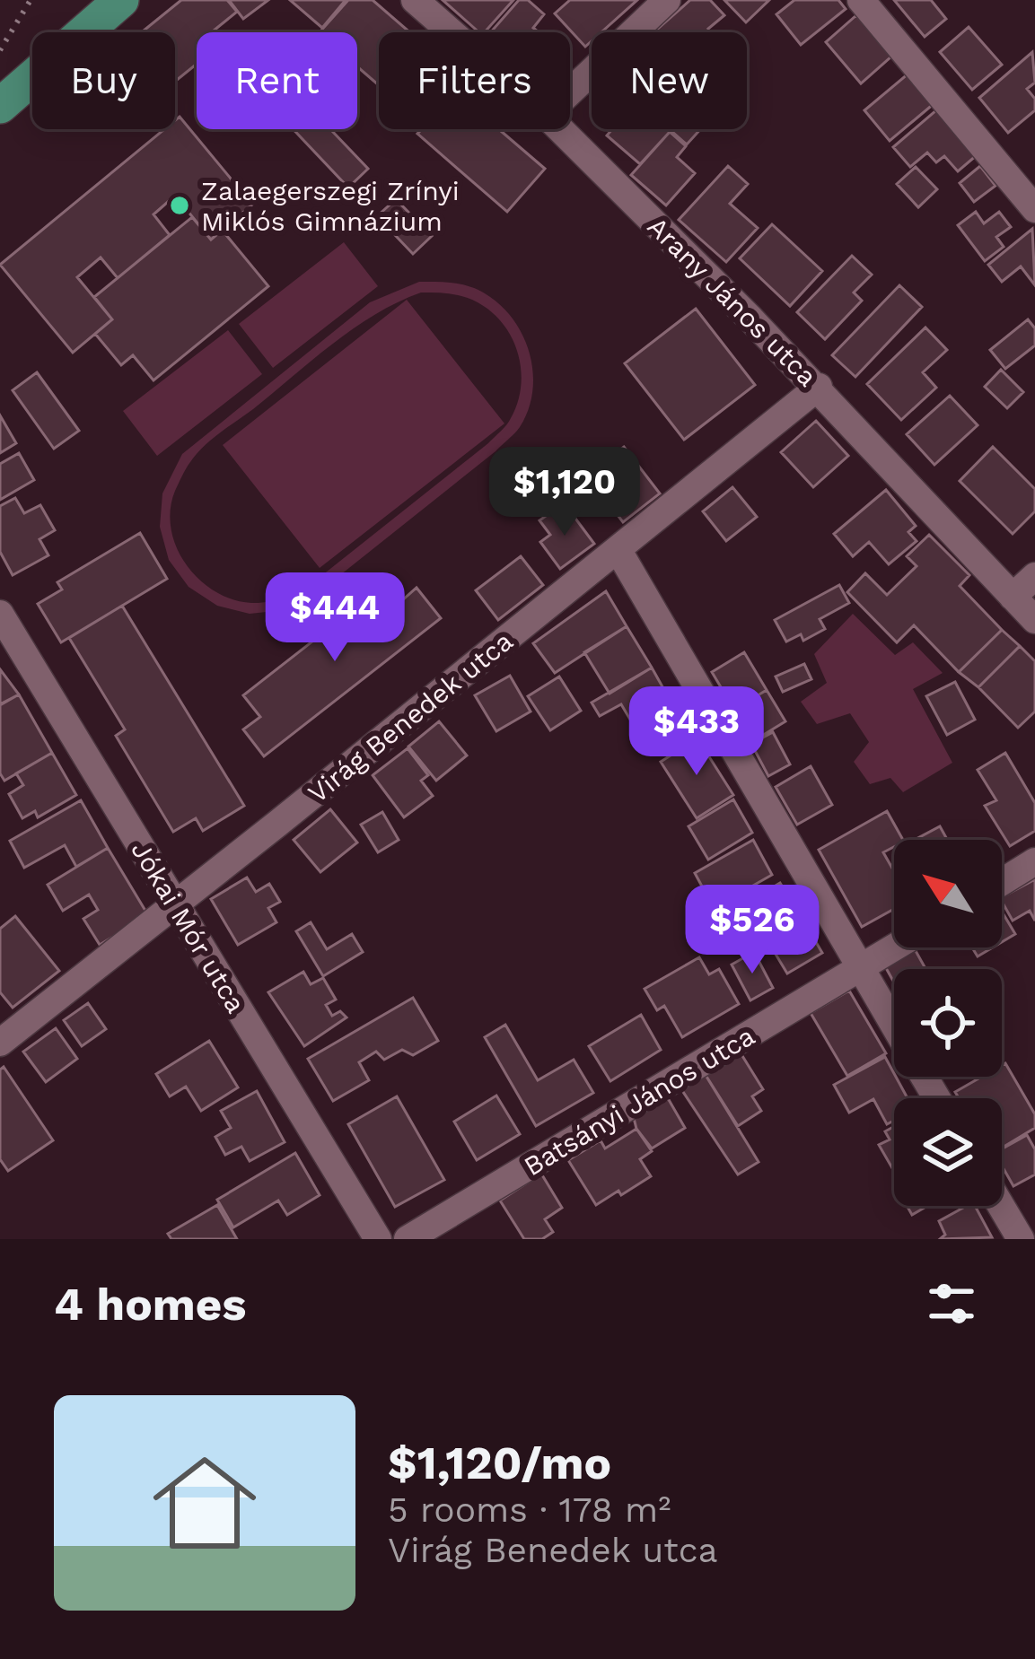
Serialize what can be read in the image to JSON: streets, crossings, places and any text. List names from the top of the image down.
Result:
{
  "streets": {
    "street": [
      "Arany János utca",
      "Virág Benedek utca",
      "Jókai Mór utca",
      "Batsányi János utca"
    ]
  },
  "crossings": [
    ["Arany János utca", "Virág Benedek utca"],
    ["Virág Benedek utca", "Jókai Mór utca"]
  ],
  "places": ["Zalaegerszegi Zrínyi Miklós Gimnázium"],
  "north": "top left",
  "page": {
    "chip": [
      "Buy",
      "Rent",
      "Filters",
      "New"
    ],
    "price": [
      "$1,120",
      "$444",
      "$433",
      "$526"
    ],
    "heading": "4 homes",
    "list": [
      {
        "name": "$1,120/mo",
        "note": "5 rooms · 178 m² · Virág Benedek utca"
      }
    ]
  }
}
